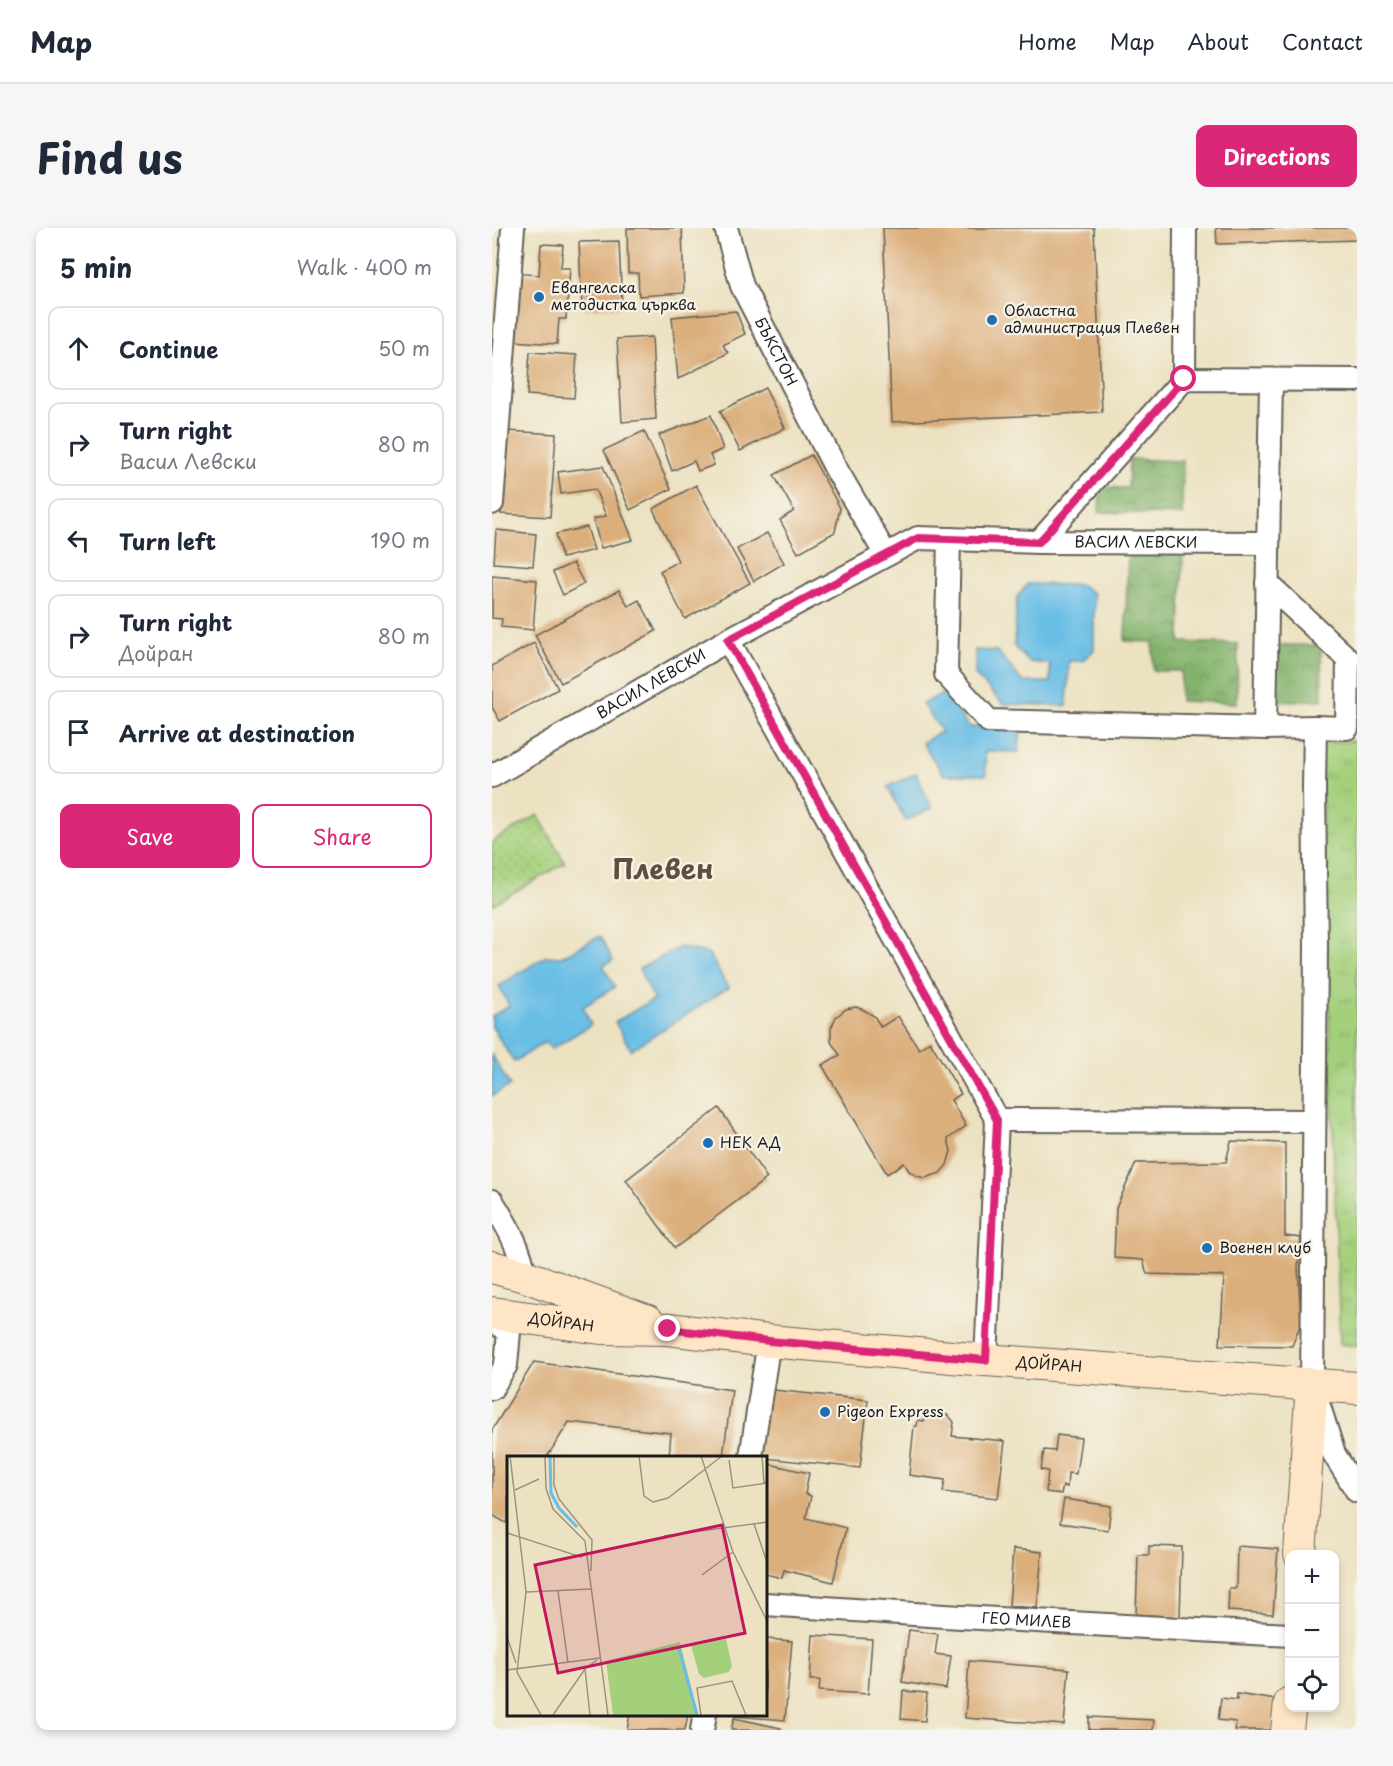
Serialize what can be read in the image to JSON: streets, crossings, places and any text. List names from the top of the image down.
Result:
{
  "streets": {
    "main road": ["ДОЙРАН"],
    "street": ["БЪКСТОН", "ВАСИЛ ЛЕВСКИ", "ГЕО МИЛЕВ"]
  },
  "crossings": [
    ["БЪКСТОН", "ВАСИЛ ЛЕВСКИ"]
  ],
  "districts": ["Плевен"],
  "places": [
    "Евангелска методистка църква",
    "Областна администрация Плевен",
    "НЕК АД",
    "Военен клуб",
    "Pigeon Express"
  ],
  "page": {
    "header": "Map",
    "nav": [
      "Home",
      "Map",
      "About",
      "Contact"
    ],
    "title": "Find us",
    "buttons": [
      "Directions",
      ["Save", "Share"]
    ],
    "heading": ["5 min", "Walk · 400 m"],
    "list": [
      ["Continue", "50 m"],
      ["Turn right", "Васил Левски", "80 m"],
      ["Turn left", "190 m"],
      ["Turn right", "Дойран", "80 m"],
      "Arrive at destination"
    ],
    "map_buttons": ["+", "−"]
  }
}
